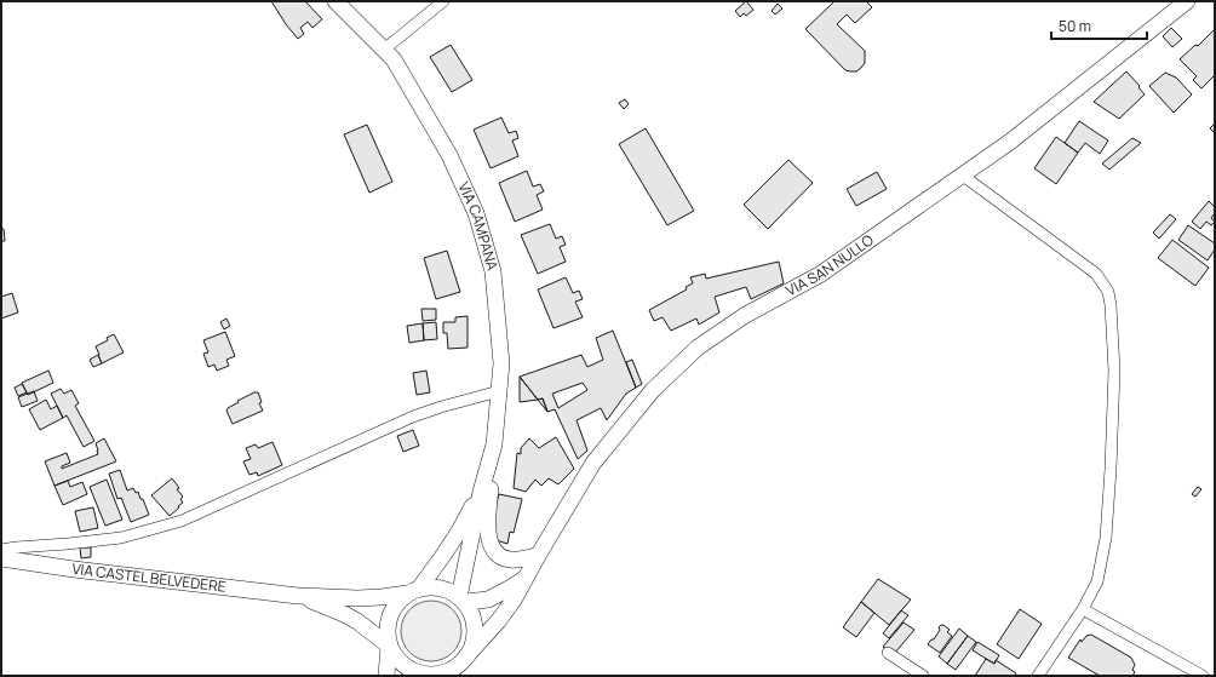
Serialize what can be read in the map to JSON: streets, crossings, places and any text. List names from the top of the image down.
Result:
{
  "streets": {
    "street": ["VIA CAMPANA", "VIA SAN NULLO", "VIA CASTEL BELVEDERE"]
  },
  "crossings": [
    ["VIA CAMPANA", "VIA SAN NULLO"]
  ],
  "scale_bar": "50 m"
}
